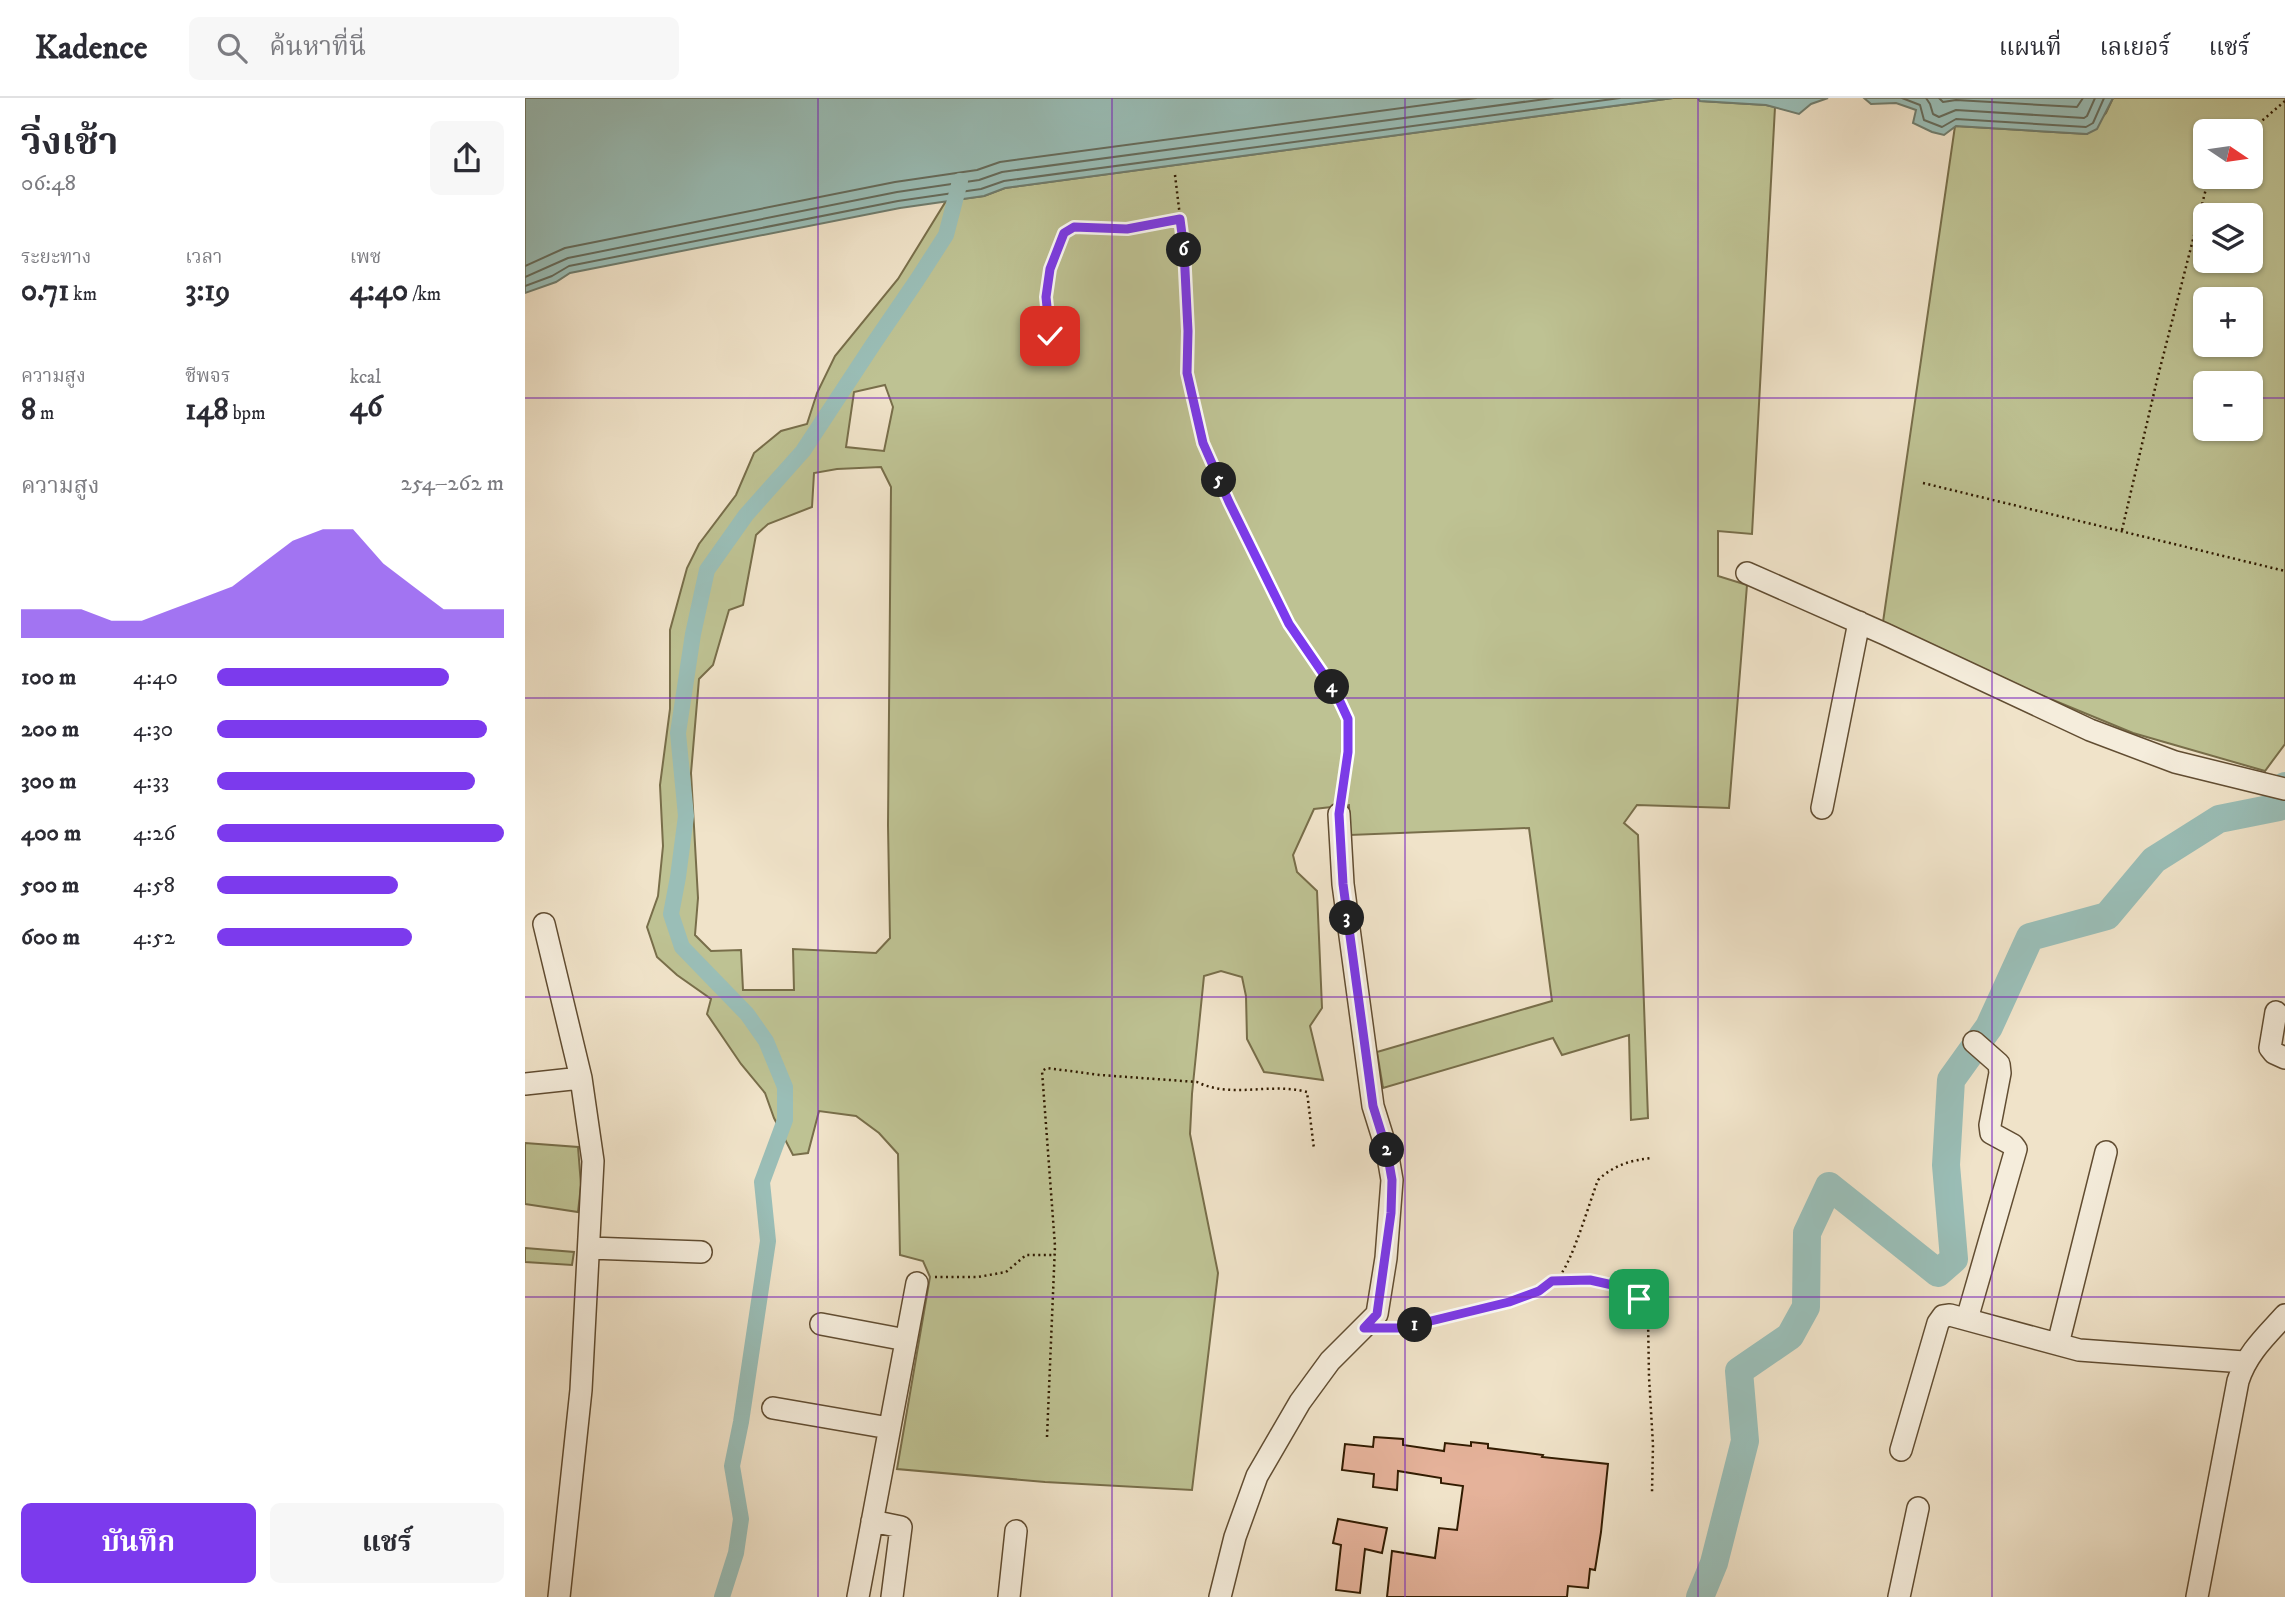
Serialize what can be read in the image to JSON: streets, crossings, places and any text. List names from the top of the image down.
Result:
{
  "north": "right",
  "page": {
    "header": "Kadence",
    "search": "ค้นหาที่นี่",
    "nav": ["แผนที่", "เลเยอร์", "แชร์"],
    "heading": ["วิ่งเช้า", "06:48"],
    "map_buttons": ["+", "−"],
    "stats": [
      ["ระยะทาง", "0.71 km"],
      ["เวลา", "3:19"],
      ["เพซ", "4:40 /km"],
      ["ความสูง", "8 m"],
      ["ชีพจร", "148 bpm"],
      ["kcal", "46"]
    ],
    "pins": [
      "6",
      "5",
      "4",
      "3",
      "2",
      "1"
    ],
    "chart": ["ความสูง", "254–262 m"],
    "list": [
      {
        "name": "100 m",
        "note": "4:40"
      },
      {
        "name": "200 m",
        "note": "4:30"
      },
      {
        "name": "300 m",
        "note": "4:33"
      },
      {
        "name": "400 m",
        "note": "4:26"
      },
      {
        "name": "500 m",
        "note": "4:58"
      },
      {
        "name": "600 m",
        "note": "4:52"
      }
    ],
    "buttons": ["บันทึก", "แชร์"]
  }
}
